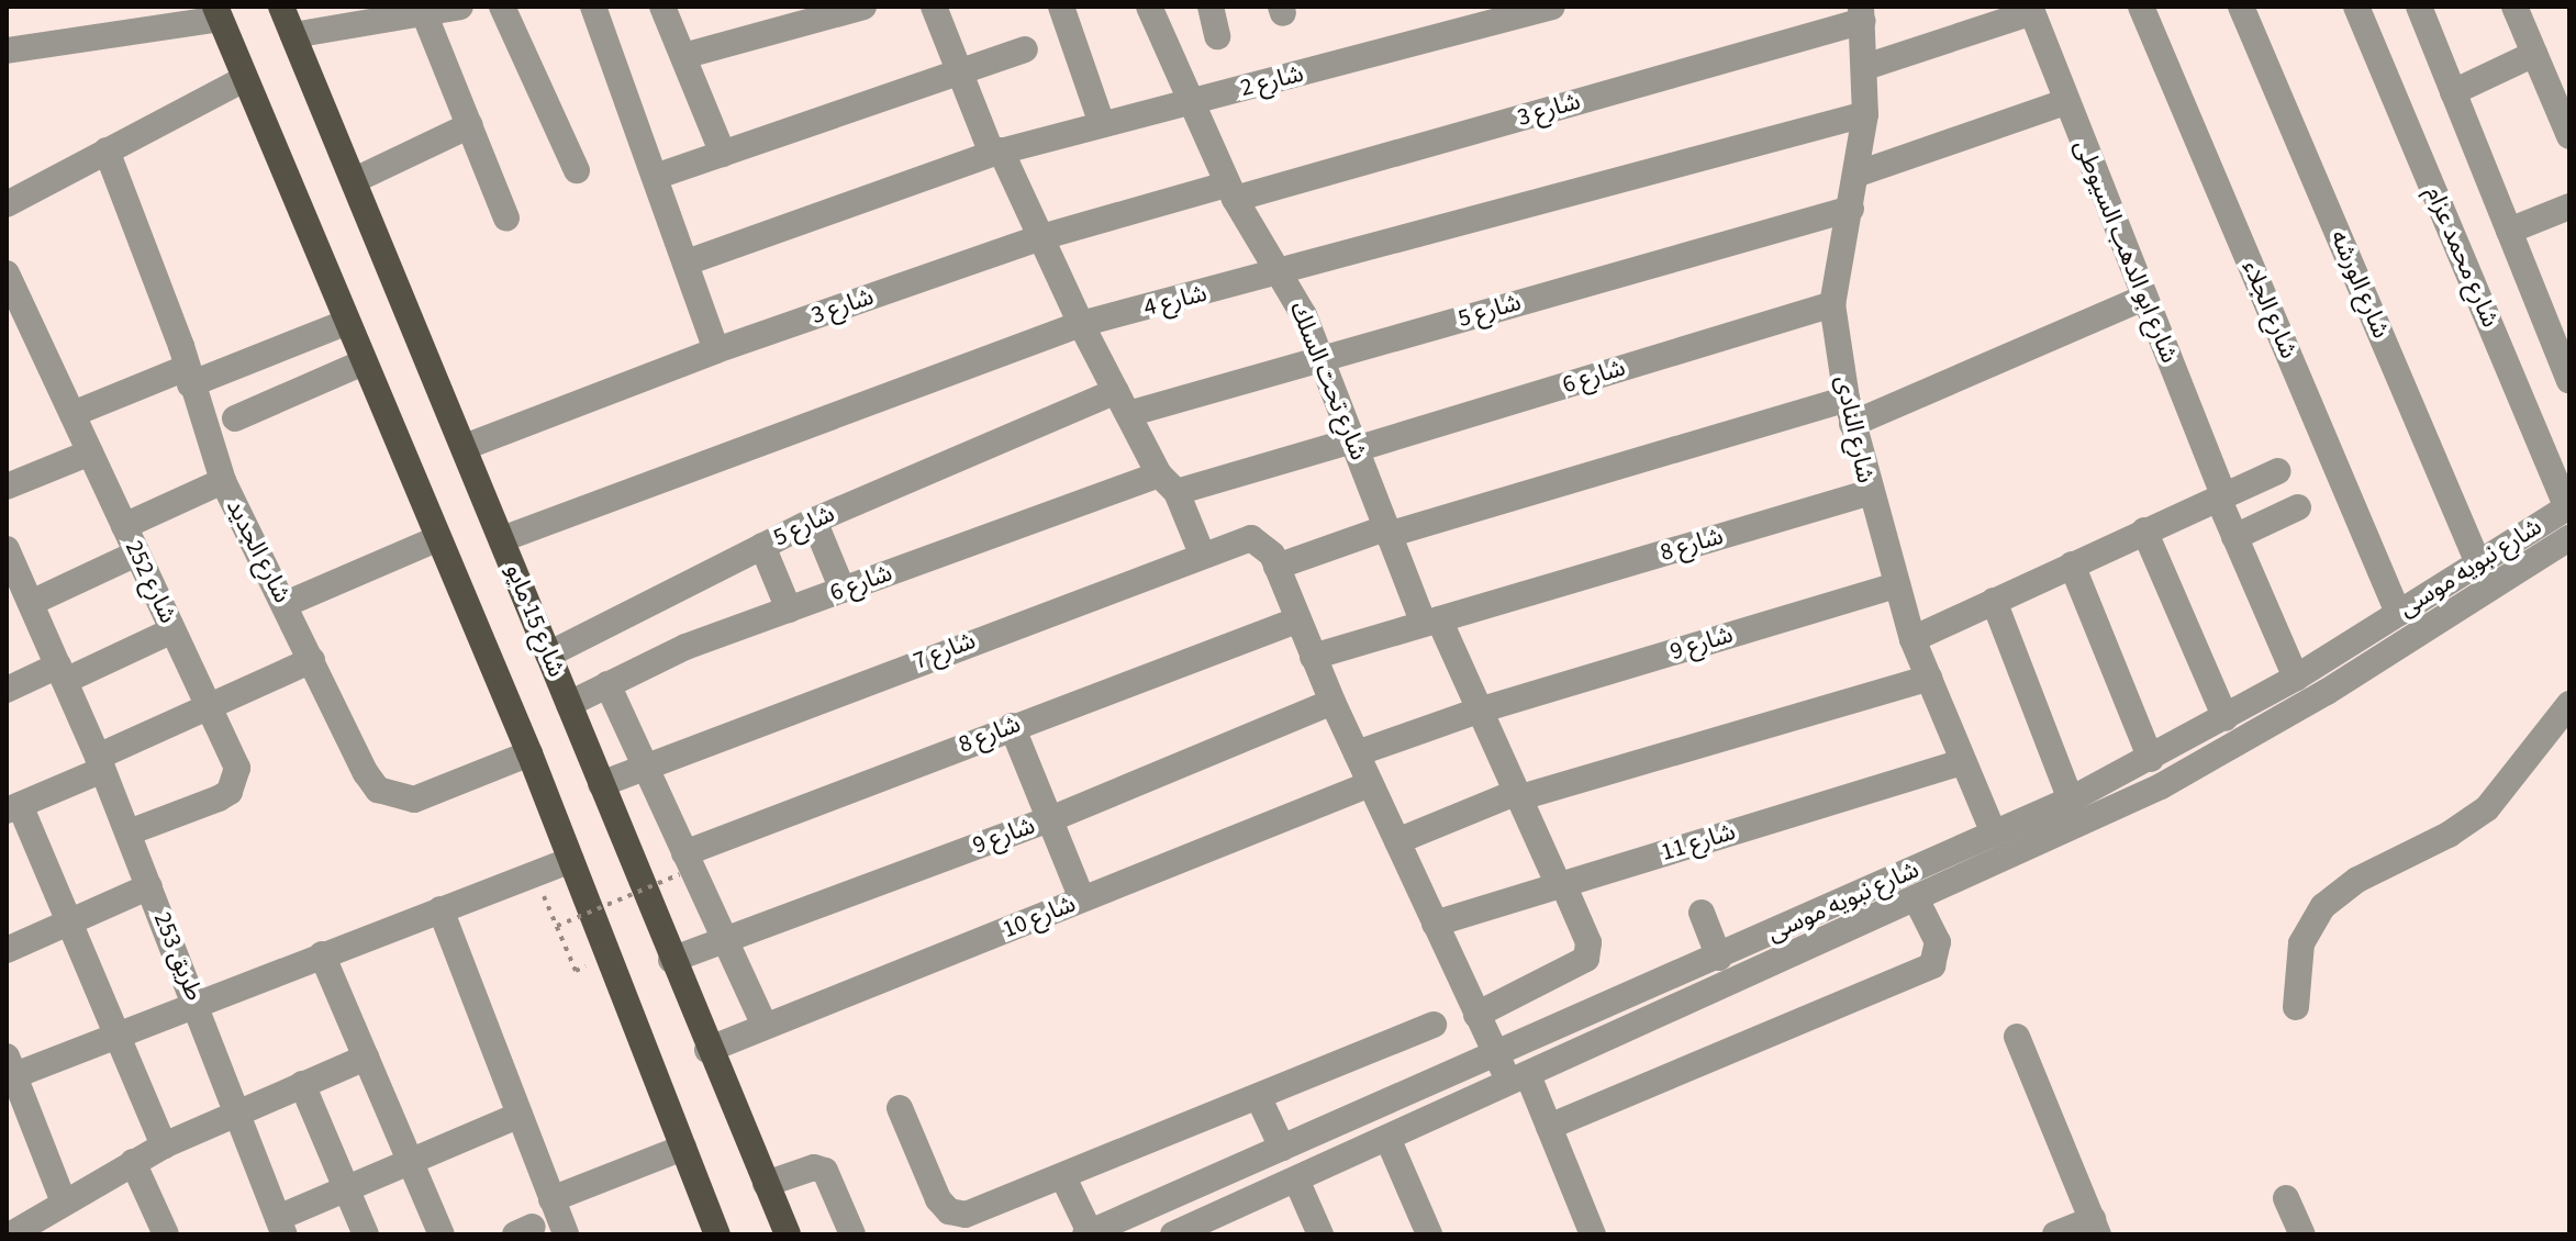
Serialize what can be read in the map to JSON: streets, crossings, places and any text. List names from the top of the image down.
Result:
{
  "streets": {
    "main road": ["شارع 15 مايو"],
    "street": [
      "شارع 2",
      "شارع 3",
      "شارع ابو الدهب السيوطى",
      "شارع محمد عزام",
      "شارع الورشه",
      "شارع 4",
      "شارع الجلاء",
      "شارع 5",
      "شارع 6",
      "شارع تحت السلك",
      "شارع النادى",
      "شارع 8",
      "شارع الجديد",
      "شارع نبويه موسى",
      "شارع 252",
      "شارع 9",
      "شارع 7",
      "شارع 11",
      "شارع 10",
      "طريق 253"
    ]
  },
  "crossings": [
    ["شارع 2", "شارع تحت السلك"],
    ["شارع 3", "شارع تحت السلك"],
    ["شارع 3", "شارع النادى"],
    ["شارع 3", "شارع 15 مايو"],
    ["شارع ابو الدهب السيوطى", "شارع نبويه موسى"],
    ["شارع محمد عزام", "شارع نبويه موسى"],
    ["شارع الورشه", "شارع نبويه موسى"],
    ["شارع 4", "شارع تحت السلك"],
    ["شارع 4", "شارع النادى"],
    ["شارع 4", "شارع 15 مايو"],
    ["شارع الجلاء", "شارع نبويه موسى"],
    ["شارع 5", "شارع تحت السلك"],
    ["شارع 5", "شارع النادى"],
    ["شارع 5", "شارع 15 مايو"],
    ["شارع 6", "شارع تحت السلك"],
    ["شارع 6", "شارع النادى"],
    ["شارع 6", "شارع 15 مايو"],
    ["شارع تحت السلك", "شارع 8"],
    ["شارع تحت السلك", "شارع 9"],
    ["شارع تحت السلك", "شارع 11"],
    ["شارع النادى", "شارع 8"],
    ["شارع النادى", "شارع نبويه موسى"],
    ["شارع النادى", "شارع 9"],
    ["شارع النادى", "شارع 11"],
    ["شارع 252", "طريق 253"],
    ["شارع 15 مايو", "شارع 9"],
    ["شارع 15 مايو", "شارع 7"],
    ["شارع 15 مايو", "شارع 10"]
  ]
}
